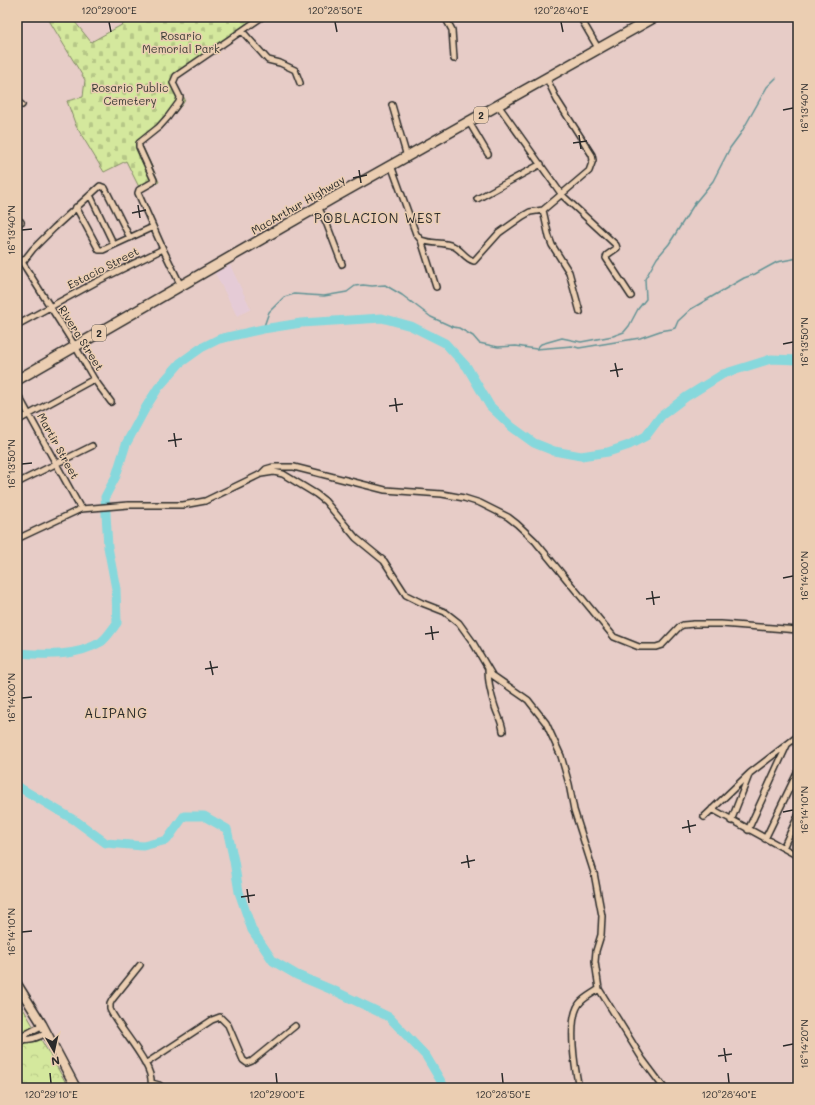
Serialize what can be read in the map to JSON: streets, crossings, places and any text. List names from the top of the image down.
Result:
{
  "streets": {
    "highway": ["2", "MacArthur Highway"],
    "street": ["Estacio Street", "Rivera Street", "Martir Street"]
  },
  "crossings": [
    ["MacArthur Highway", "Rivera Street"],
    ["Estacio Street", "Rivera Street"]
  ],
  "districts": ["POBLACION WEST", "ALIPANG"],
  "parks": ["Rosario Memorial Park", "Rosario Public Cemetery"],
  "north": "bottom",
  "coordinates": [
    "120°29'00\"E",
    "120°28'50\"E",
    "120°28'40\"E",
    "16°13'40\"N",
    "16°13'50\"N",
    "16°14'00\"N",
    "16°14'10\"N",
    "16°14'20\"N",
    "120°29'10\"E"
  ]
}
